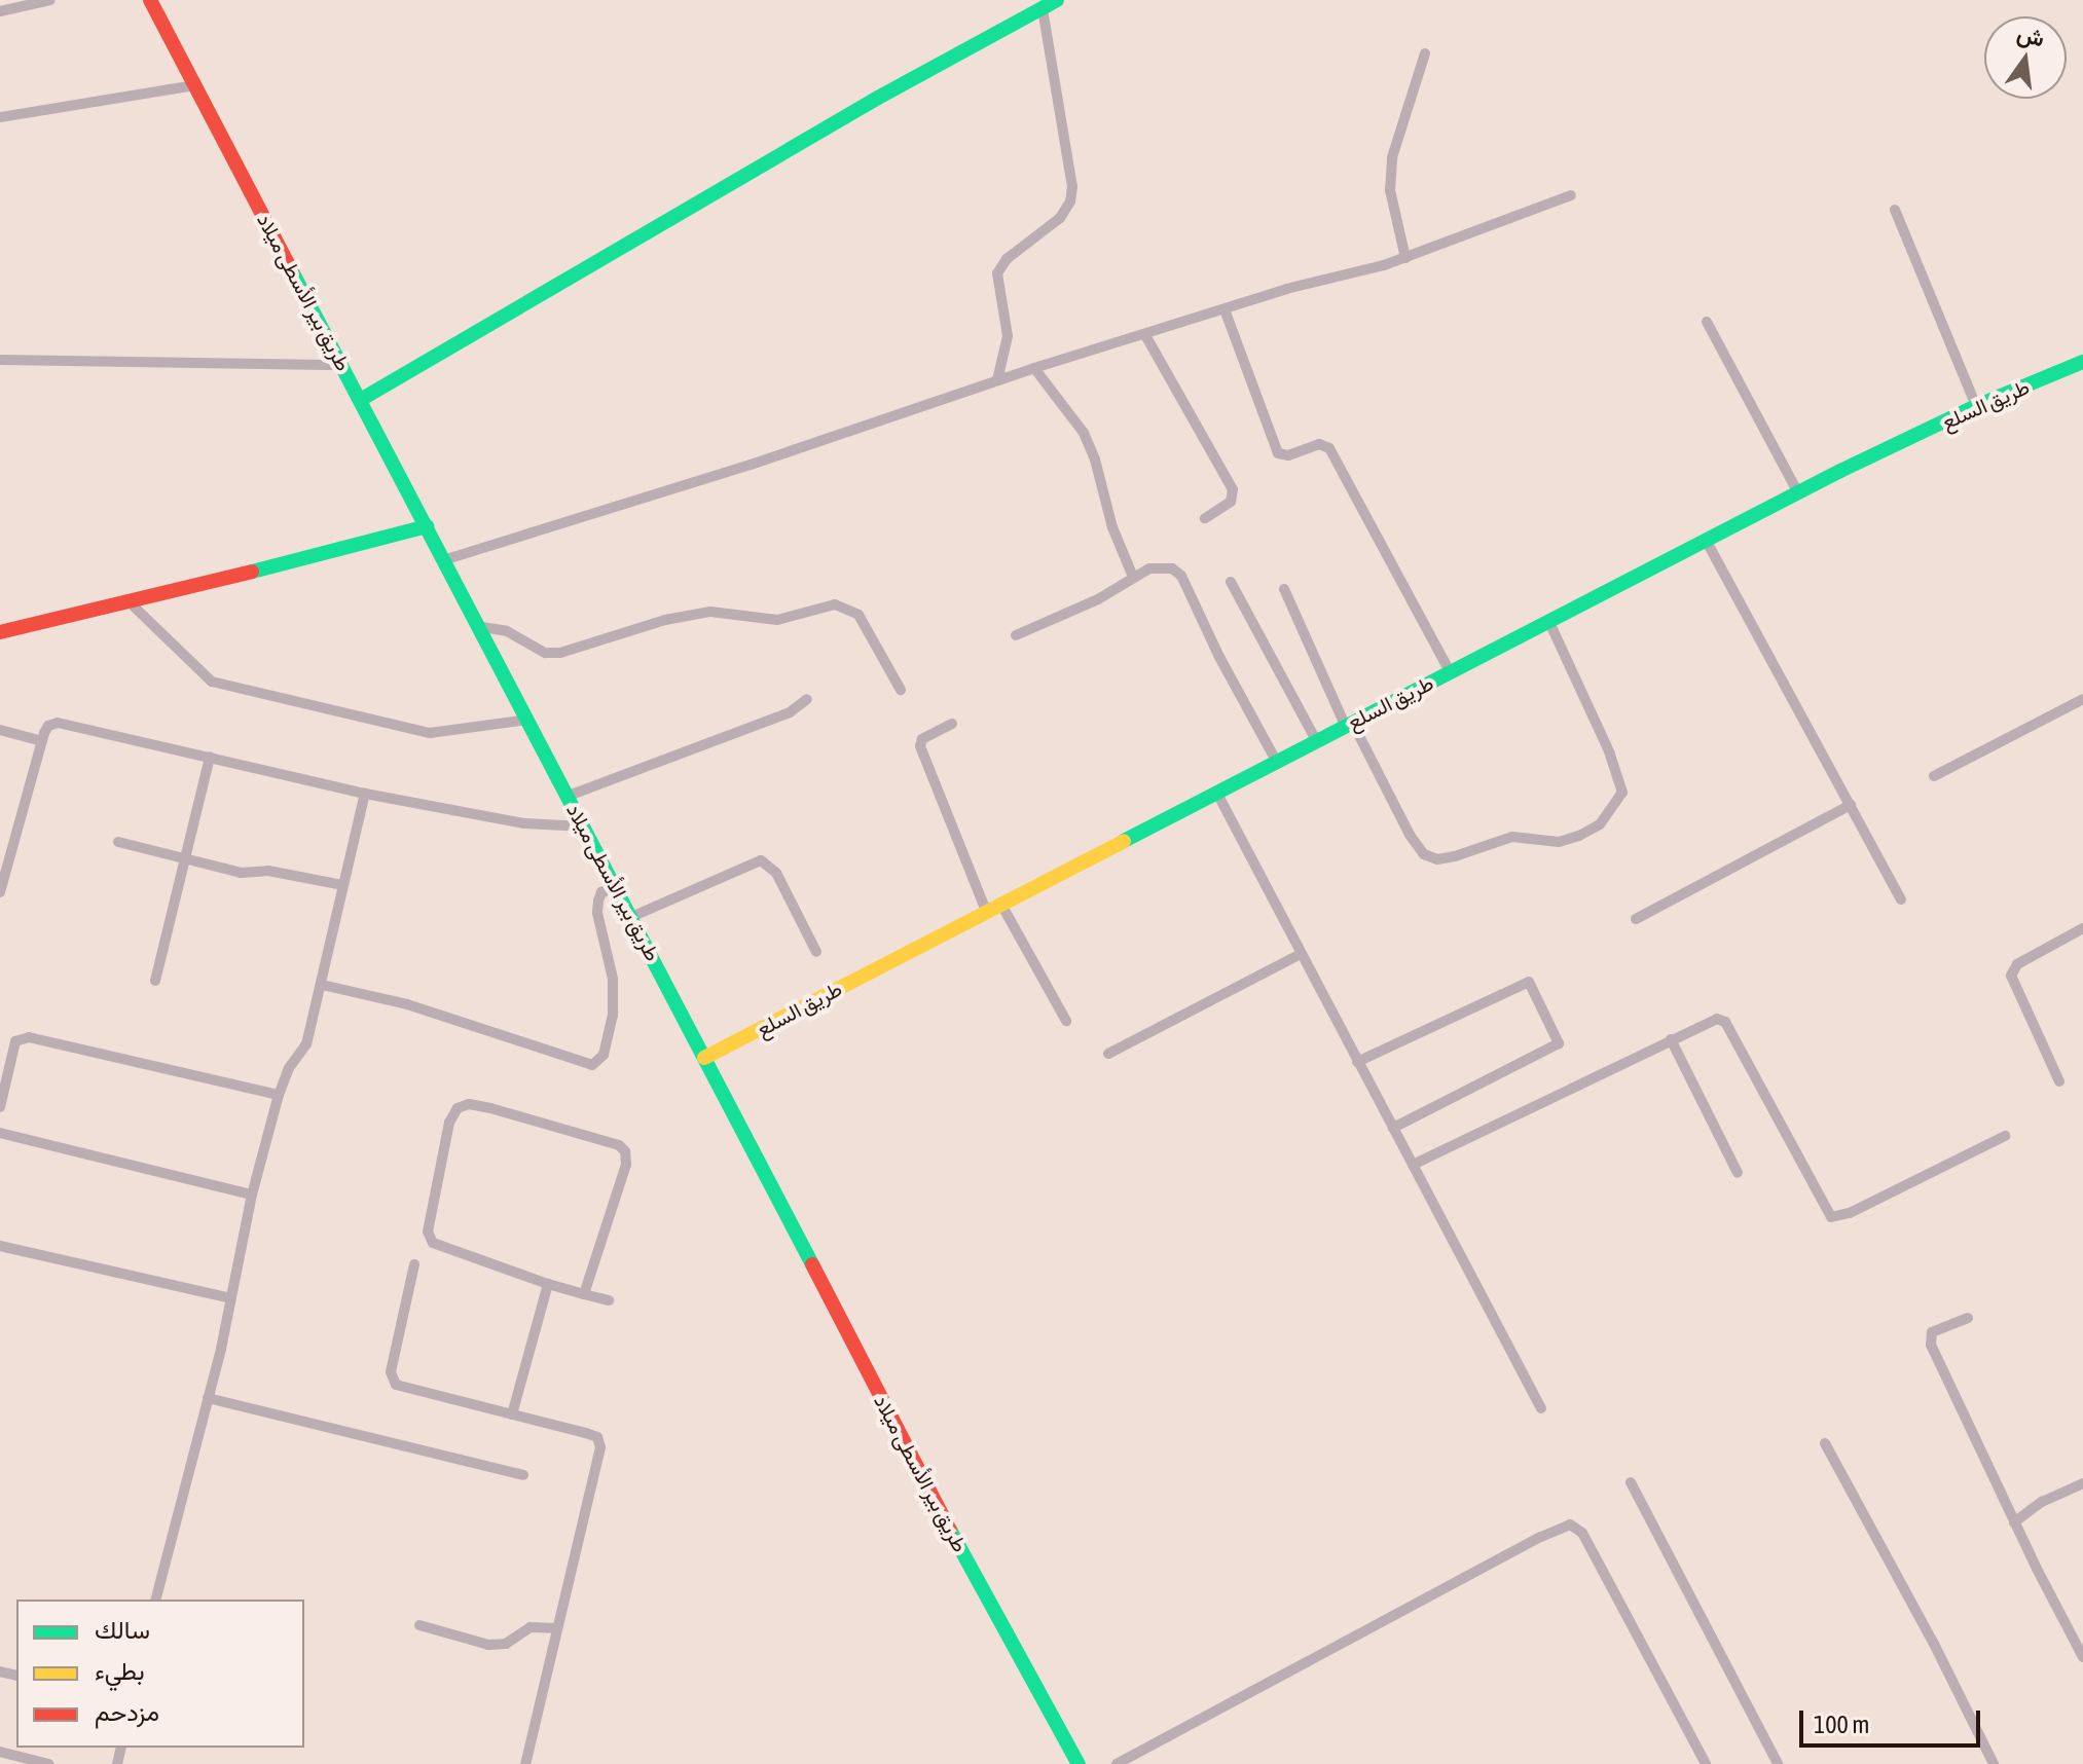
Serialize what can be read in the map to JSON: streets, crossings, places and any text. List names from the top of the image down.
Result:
{
  "streets": {
    "street": ["طريق بير الأسطى ميلاد", "طريق السلع"]
  },
  "crossings": [
    ["طريق بير الأسطى ميلاد", "طريق السلع"]
  ],
  "legend": ["سالك", "بطيء", "مزدحم"],
  "scale_bar": "100 m",
  "north": "top"
}
